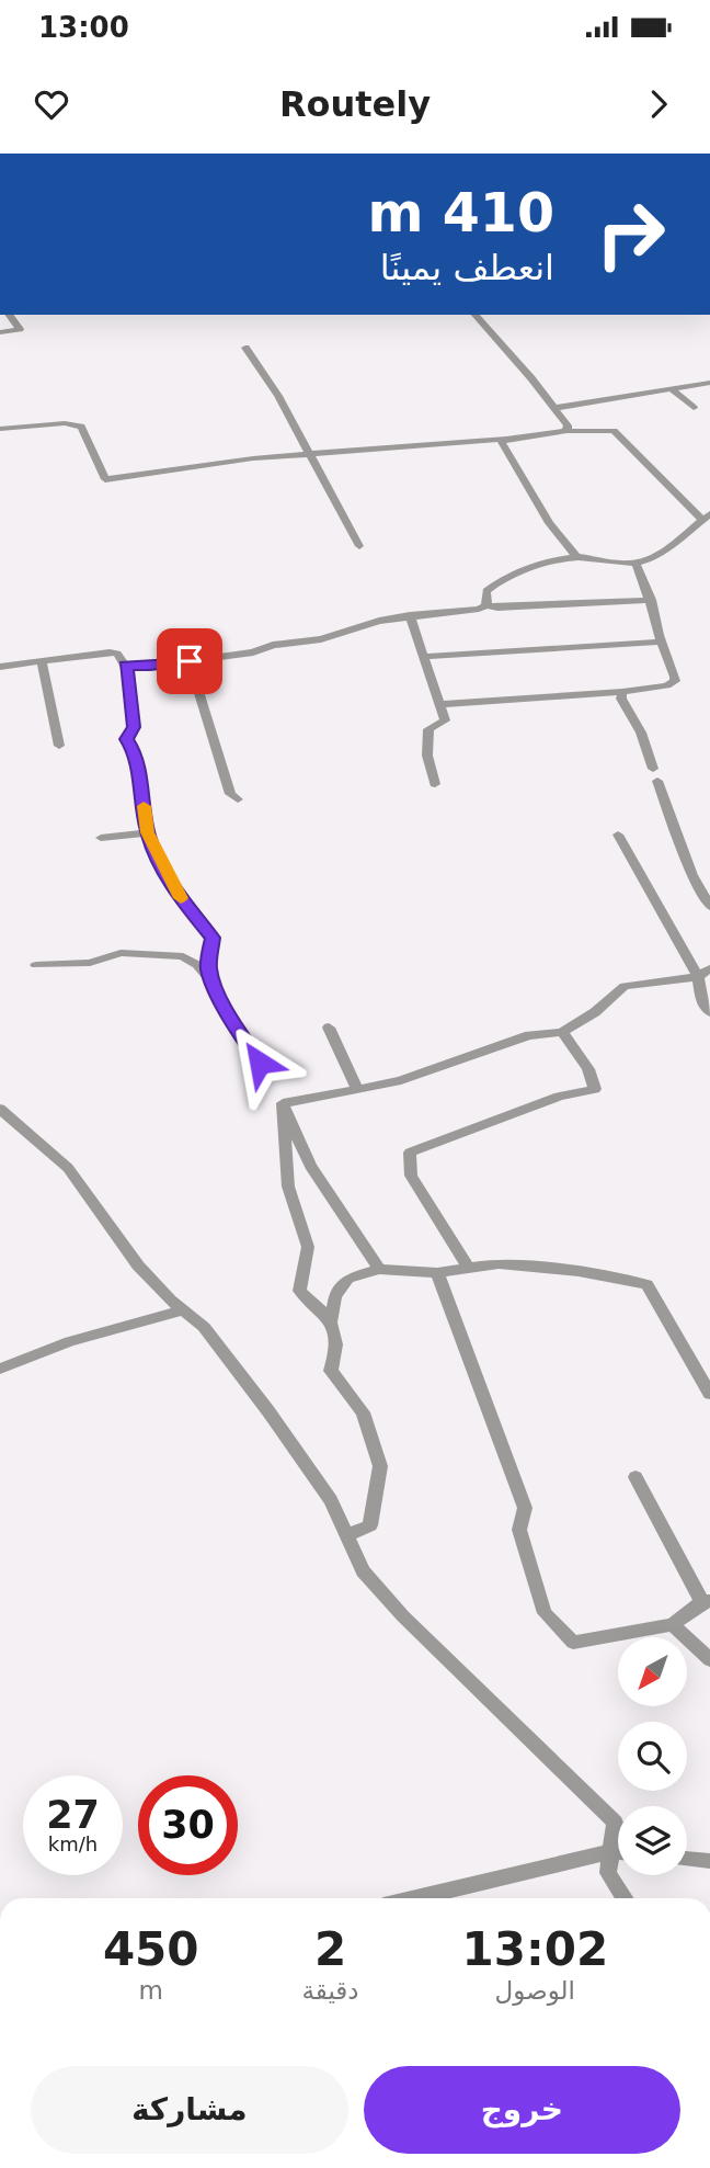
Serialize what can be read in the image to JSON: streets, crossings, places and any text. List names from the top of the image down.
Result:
{
  "north": "bottom left",
  "page": {
    "status": "13:00",
    "header": "Routely",
    "turn": ["410 m", "انعطف يمينًا"],
    "speed": "27 km/h",
    "limit": "30",
    "eta": [
      "13:02",
      "الوصول",
      "2",
      "دقيقة",
      "450",
      "m"
    ],
    "buttons": ["خروج", "مشاركة"]
  }
}
